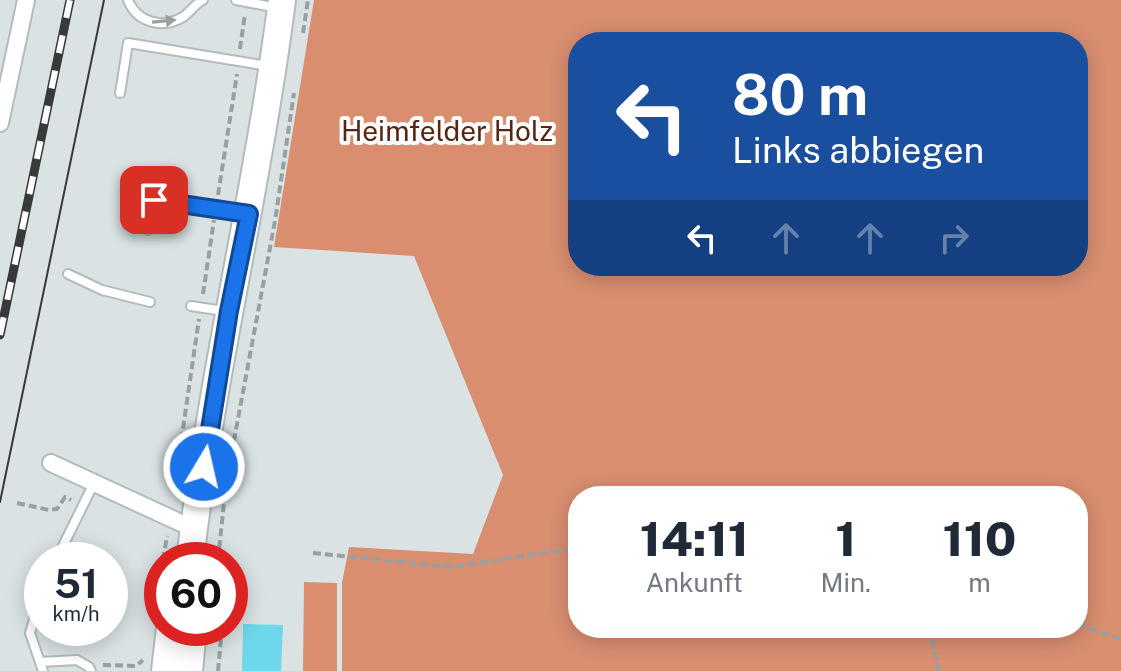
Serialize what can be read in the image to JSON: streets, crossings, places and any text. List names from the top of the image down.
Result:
{
  "parks": ["Heimfelder Holz"],
  "page": {
    "turn": ["80 m", "Links abbiegen"],
    "eta": [
      "14:11",
      "Ankunft",
      "1",
      "Min.",
      "110",
      "m"
    ],
    "speed": "51 km/h",
    "limit": "60"
  }
}
